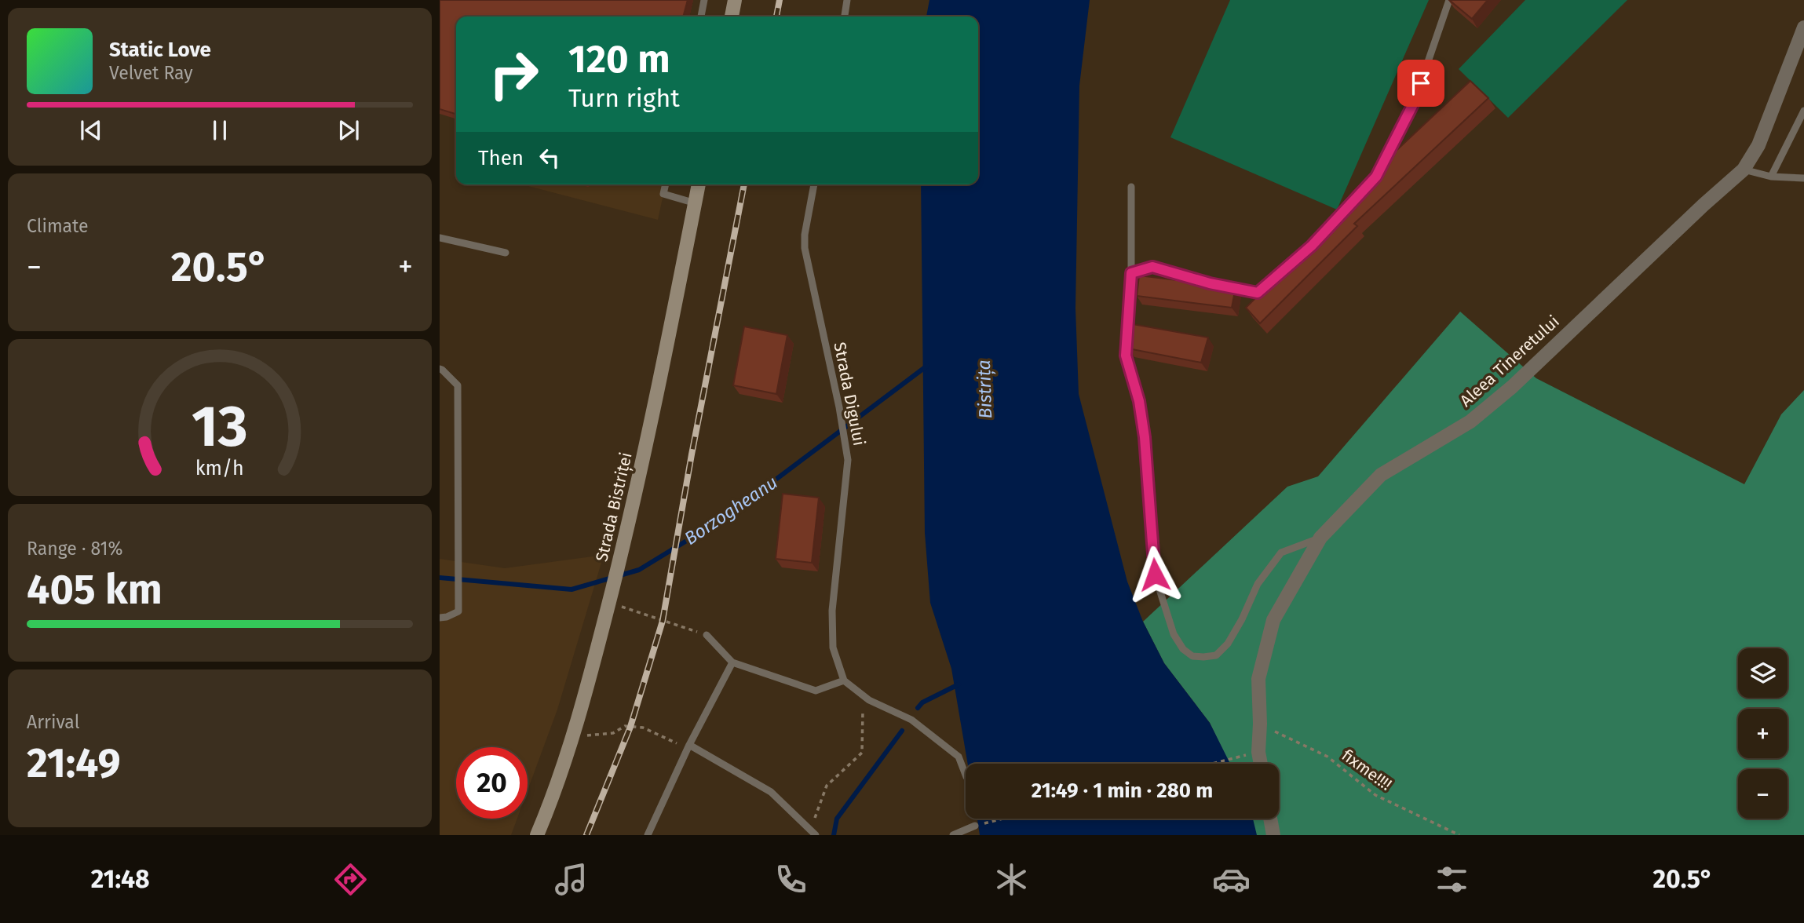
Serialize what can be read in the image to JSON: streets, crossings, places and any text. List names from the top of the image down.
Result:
{
  "streets": {
    "main road": ["Strada Bistriței"],
    "street": ["Aleea Tineretului"],
    "lane": ["Strada Digului"],
    "path": ["fixme!!!!"]
  },
  "crossings": [
    ["Aleea Tineretului", "fixme!!!!"]
  ],
  "water": ["Bistrița", "Borzogheanu"],
  "page": {
    "turn": ["120 m", "Turn right"],
    "song": ["Static Love", "Velvet Ray"],
    "then": "Then",
    "tile": [
      "Climate",
      ["Range · 81%", "405 km"],
      ["Arrival", "21:49"]
    ],
    "heat": ["−", "20.5°", "+"],
    "map_buttons": ["+", "−"],
    "limit": "20",
    "trip": "21:49 · 1 min · 280 m",
    "tabs": ["21:48", "20.5°"],
    "gauge": ["13", "km/h"]
  }
}
